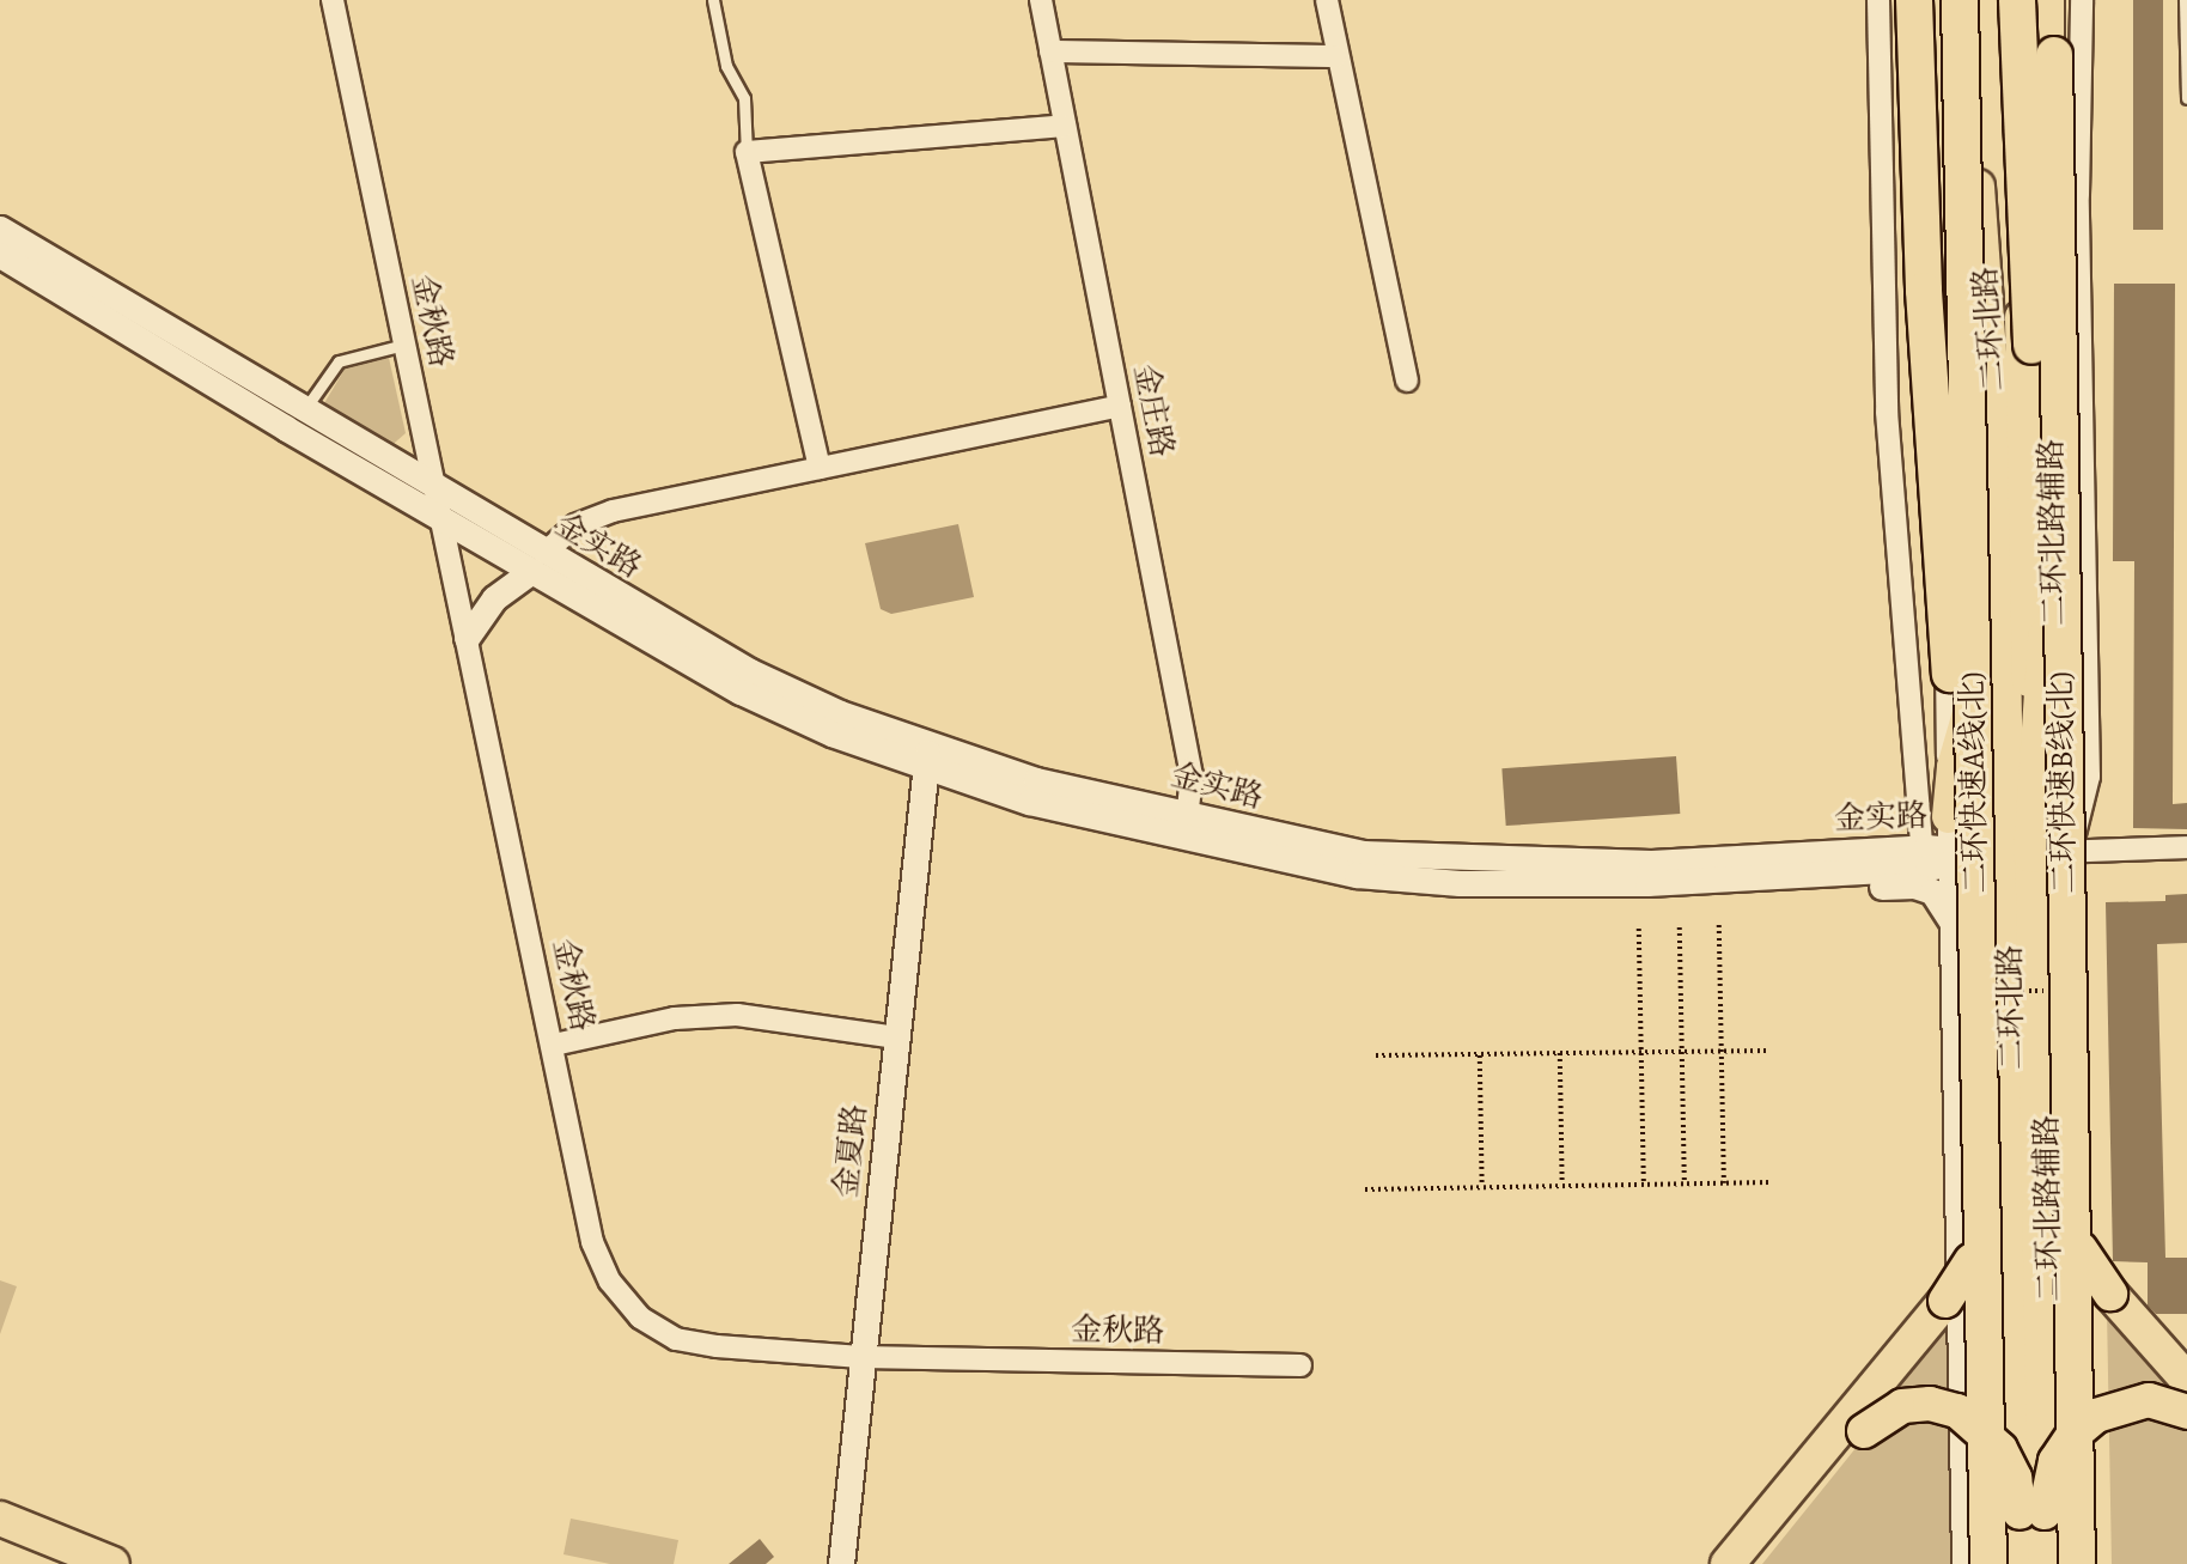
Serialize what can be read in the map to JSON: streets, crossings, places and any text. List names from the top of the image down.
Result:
{
  "streets": {
    "highway": ["二环快速A线(北)", "二环快速B线(北)"],
    "main road": ["二环北路"],
    "street": [
      "金秋路",
      "金庄路",
      "二环北路辅路",
      "金实路",
      "金夏路"
    ]
  },
  "crossings": [
    ["金秋路", "金实路"],
    ["金秋路", "金夏路"],
    ["二环北路", "金实路"],
    ["二环北路", "二环快速A线(北)"],
    ["金庄路", "金实路"],
    ["金实路", "金夏路"]
  ]
}
